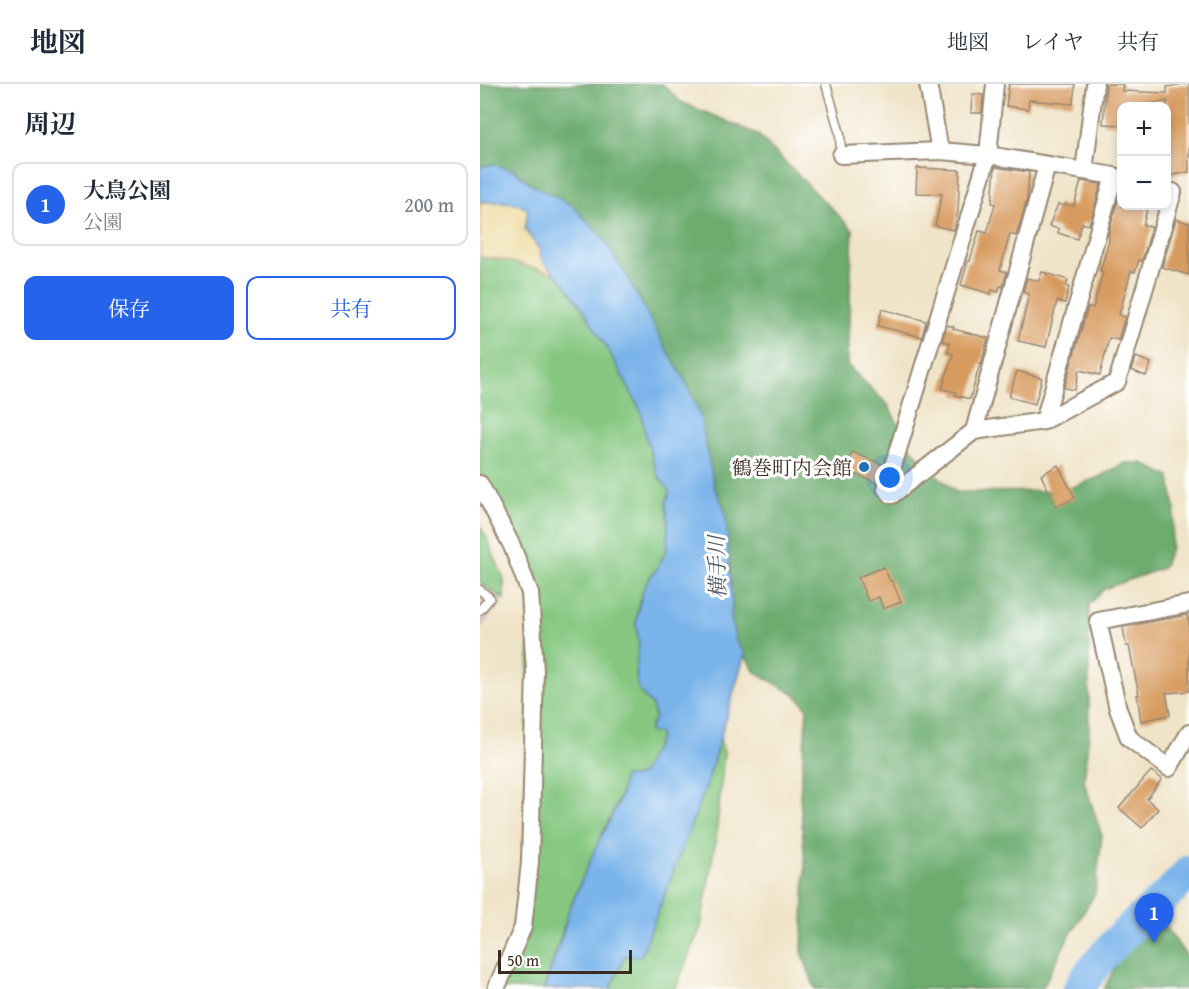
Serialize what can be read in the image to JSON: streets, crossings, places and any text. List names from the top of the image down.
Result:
{
  "water": ["横手川"],
  "places": ["鶴巻町内会館"],
  "scale_bar": "50 m",
  "page": {
    "header": "地図",
    "nav": ["地図", "レイヤ", "共有"],
    "heading": "周辺",
    "map_buttons": ["+", "−"],
    "list": [
      {
        "mark": "1",
        "name": "大鳥公園",
        "note": "公園",
        "value": "200 m"
      }
    ],
    "buttons": ["保存", "共有"],
    "pins": "1",
    "scale": "50 m"
  }
}
